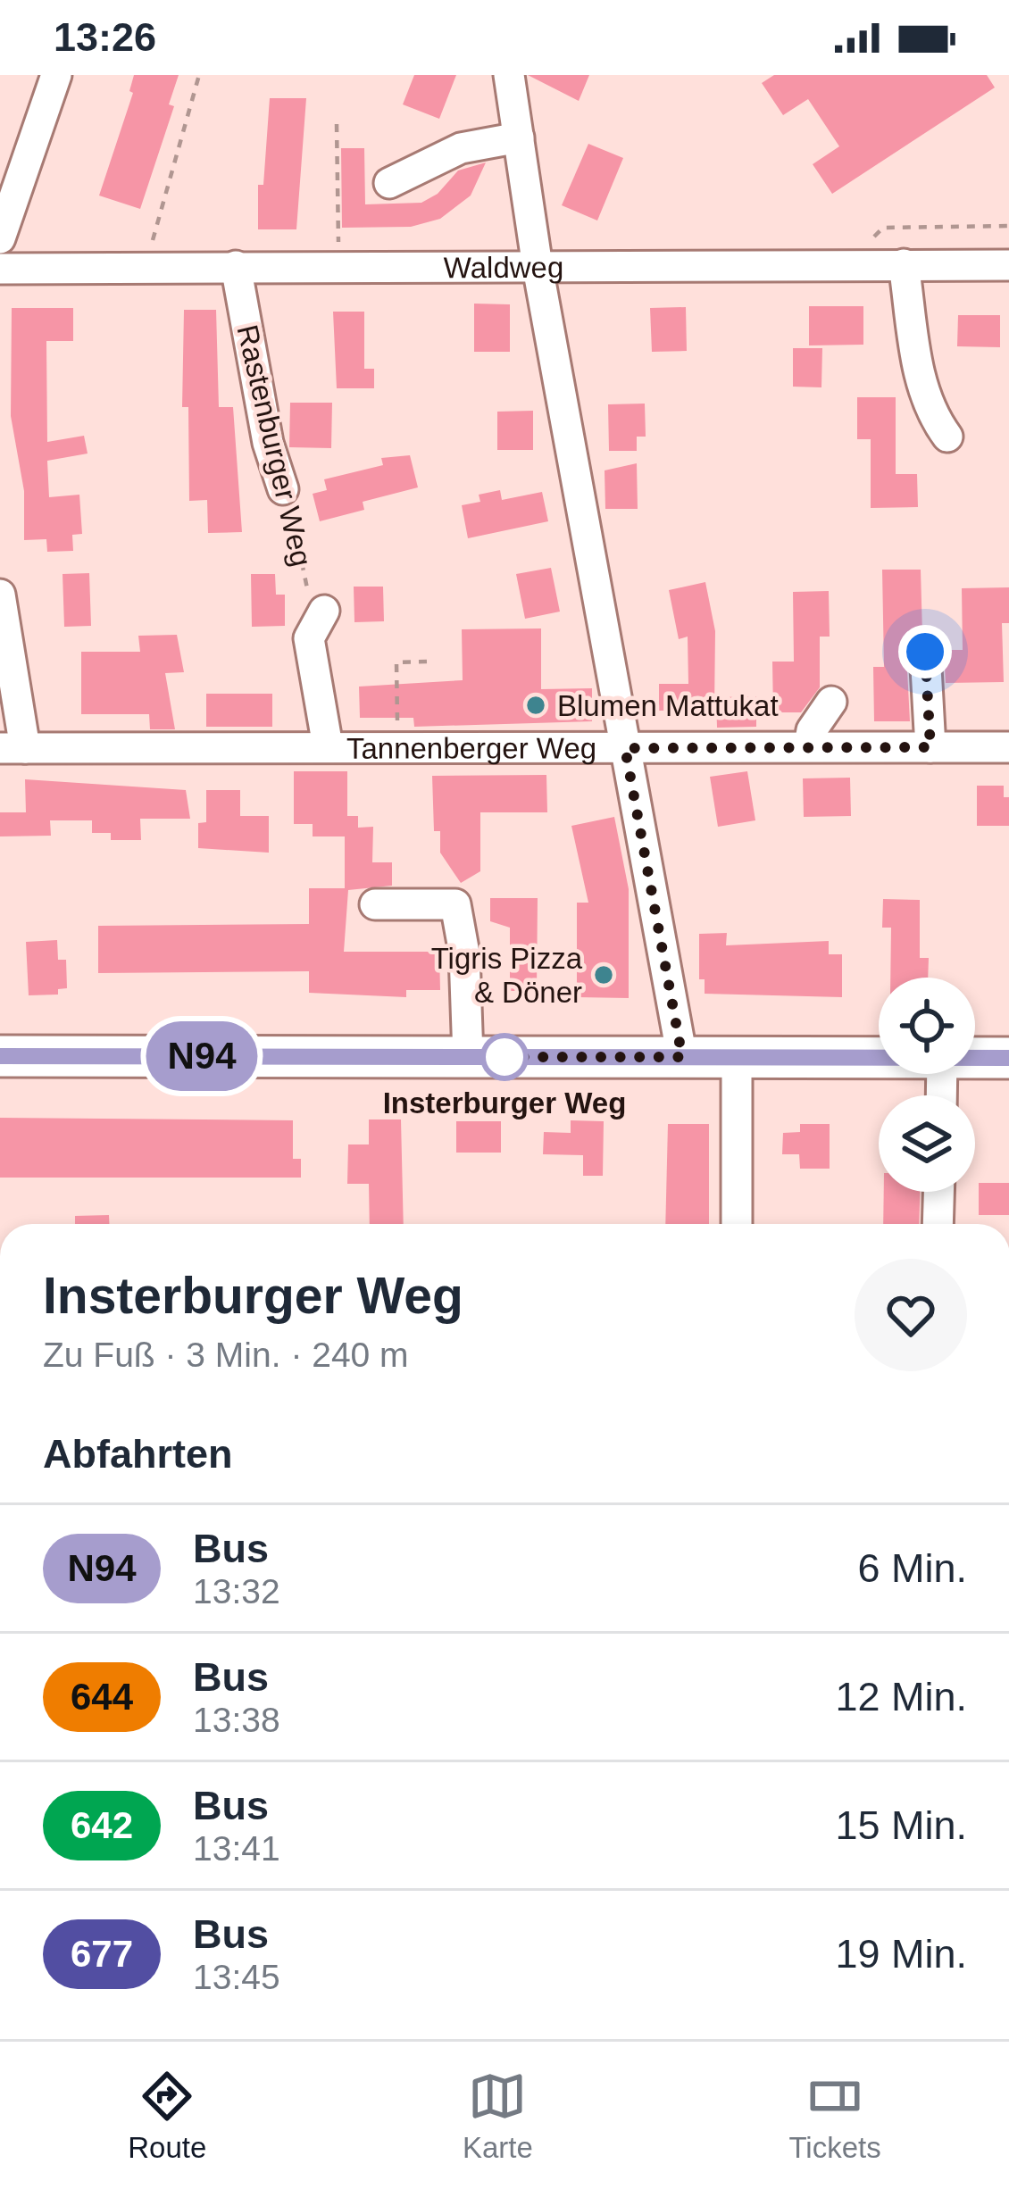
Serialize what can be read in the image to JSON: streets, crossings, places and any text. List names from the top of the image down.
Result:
{
  "streets": {
    "street": ["Waldweg", "Rastenburger Weg", "Tannenberger Weg"]
  },
  "crossings": [
    ["Waldweg", "Rastenburger Weg"]
  ],
  "places": ["Blumen Mattukat", "Tigris Pizza & Döner", "Insterburger Weg"],
  "lines": ["bus line N94"],
  "page": {
    "status": "13:26",
    "on_map": "N94",
    "heading": [
      ["Insterburger Weg", "Zu Fuß · 3 Min. · 240 m"],
      "Abfahrten"
    ],
    "list": [
      {
        "mark": "N94",
        "name": "Bus",
        "note": "13:32",
        "value": "6 Min."
      },
      {
        "mark": "644",
        "name": "Bus",
        "note": "13:38",
        "value": "12 Min."
      },
      {
        "mark": "642",
        "name": "Bus",
        "note": "13:41",
        "value": "15 Min."
      },
      {
        "mark": "677",
        "name": "Bus",
        "note": "13:45",
        "value": "19 Min."
      }
    ],
    "tabs": ["Route", "Karte", "Tickets"]
  }
}
